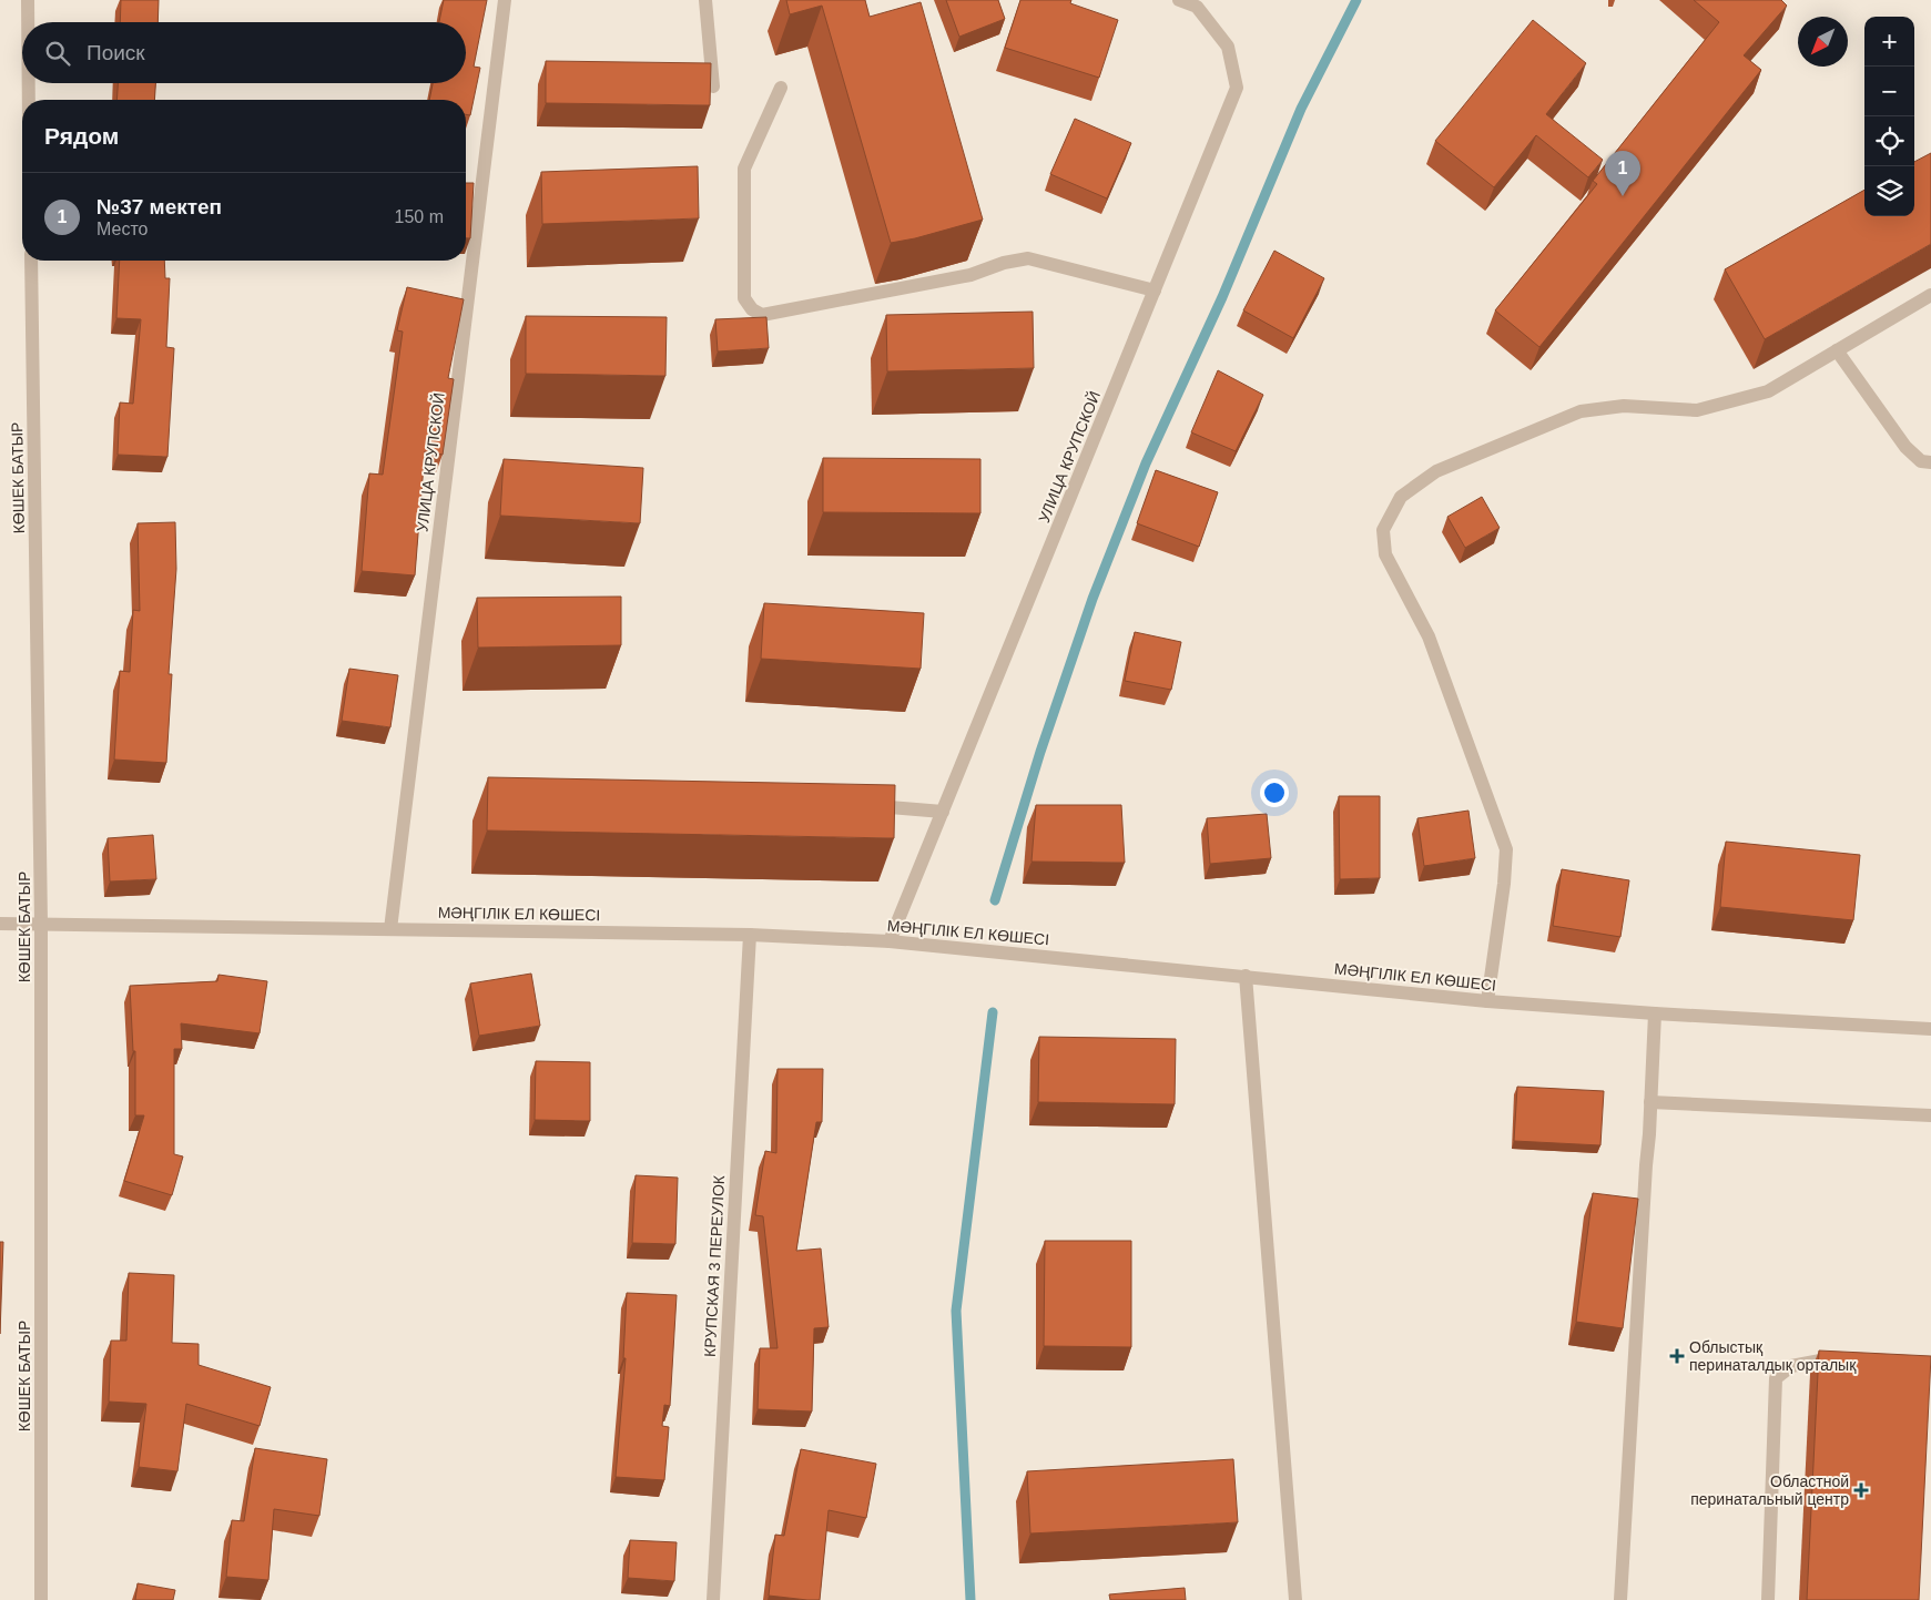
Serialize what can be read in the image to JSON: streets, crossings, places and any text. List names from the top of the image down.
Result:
{
  "streets": {
    "street": [
      "УЛИЦА КРУПСКОЙ",
      "КӨШЕК БАТЫР",
      "МӘҢГІЛІК ЕЛ КӨШЕСІ",
      "КРУПСКАЯ 3 ПЕРЕУЛОК"
    ]
  },
  "crossings": [
    ["УЛИЦА КРУПСКОЙ", "МӘҢГІЛІК ЕЛ КӨШЕСІ"],
    ["КӨШЕК БАТЫР", "МӘҢГІЛІК ЕЛ КӨШЕСІ"],
    ["МӘҢГІЛІК ЕЛ КӨШЕСІ", "КРУПСКАЯ 3 ПЕРЕУЛОК"]
  ],
  "places": {
    "health": ["Облыстық перинаталдық орталық", "Областной перинатальный центр"]
  },
  "north": "bottom left",
  "page": {
    "map_buttons": ["+", "−"],
    "search": "Поиск",
    "heading": "Рядом",
    "pins": "1",
    "list": [
      {
        "mark": "1",
        "name": "№37 мектеп",
        "note": "Место",
        "value": "150 m"
      }
    ]
  }
}
